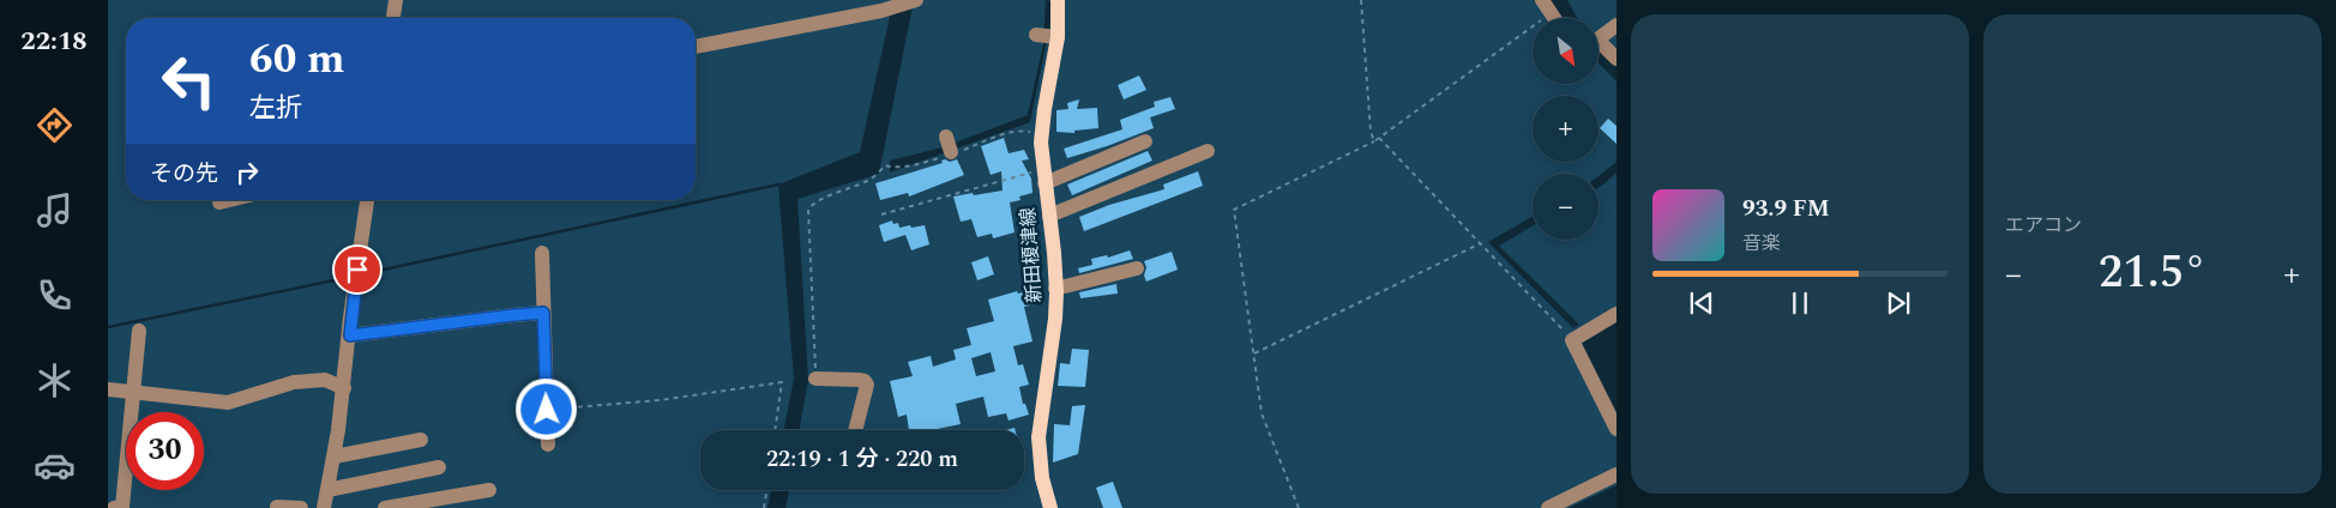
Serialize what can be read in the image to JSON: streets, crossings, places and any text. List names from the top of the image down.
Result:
{
  "streets": {
    "main road": ["新田榎津線"]
  },
  "north": "bottom right",
  "page": {
    "tabs": "22:18",
    "tile": "エアコン",
    "map_buttons": ["+", "−"],
    "turn": ["60 m", "左折"],
    "then": "その先",
    "song": ["93.9 FM", "音楽"],
    "heat": ["−", "21.5°", "+"],
    "limit": "30",
    "trip": "22:19 · 1 分 · 220 m"
  }
}
